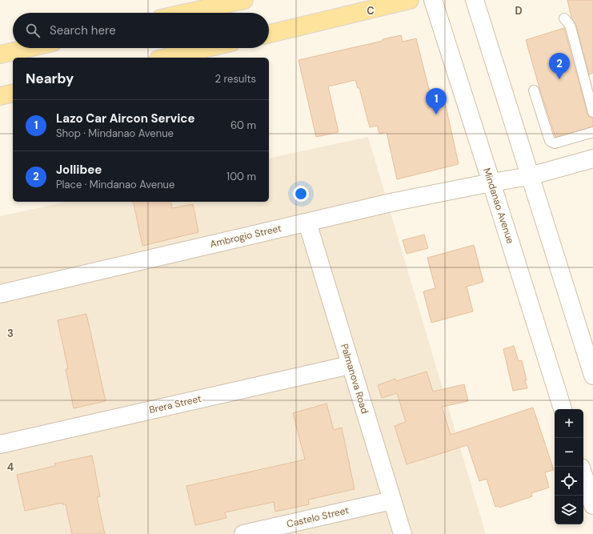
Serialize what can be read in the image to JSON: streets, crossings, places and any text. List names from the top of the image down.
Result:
{
  "streets": {
    "street": [
      "Mindanao Avenue",
      "Ambrogio Street",
      "Palmanova Road",
      "Brera Street",
      "Castelo Street"
    ]
  },
  "crossings": [
    ["Mindanao Avenue", "Ambrogio Street"],
    ["Ambrogio Street", "Palmanova Road"],
    ["Palmanova Road", "Brera Street"],
    ["Palmanova Road", "Castelo Street"]
  ],
  "page": {
    "search": "Search here",
    "pins": ["2", "1"],
    "heading": ["Nearby", "2 results"],
    "list": [
      {
        "mark": "1",
        "name": "Lazo Car Aircon Service",
        "note": "Shop · Mindanao Avenue",
        "value": "60 m"
      },
      {
        "mark": "2",
        "name": "Jollibee",
        "note": "Place · Mindanao Avenue",
        "value": "100 m"
      }
    ],
    "map_buttons": ["+", "−"]
  },
  "grid": {
    "columns": ["C", "D"],
    "rows": ["3", "4"]
  }
}
